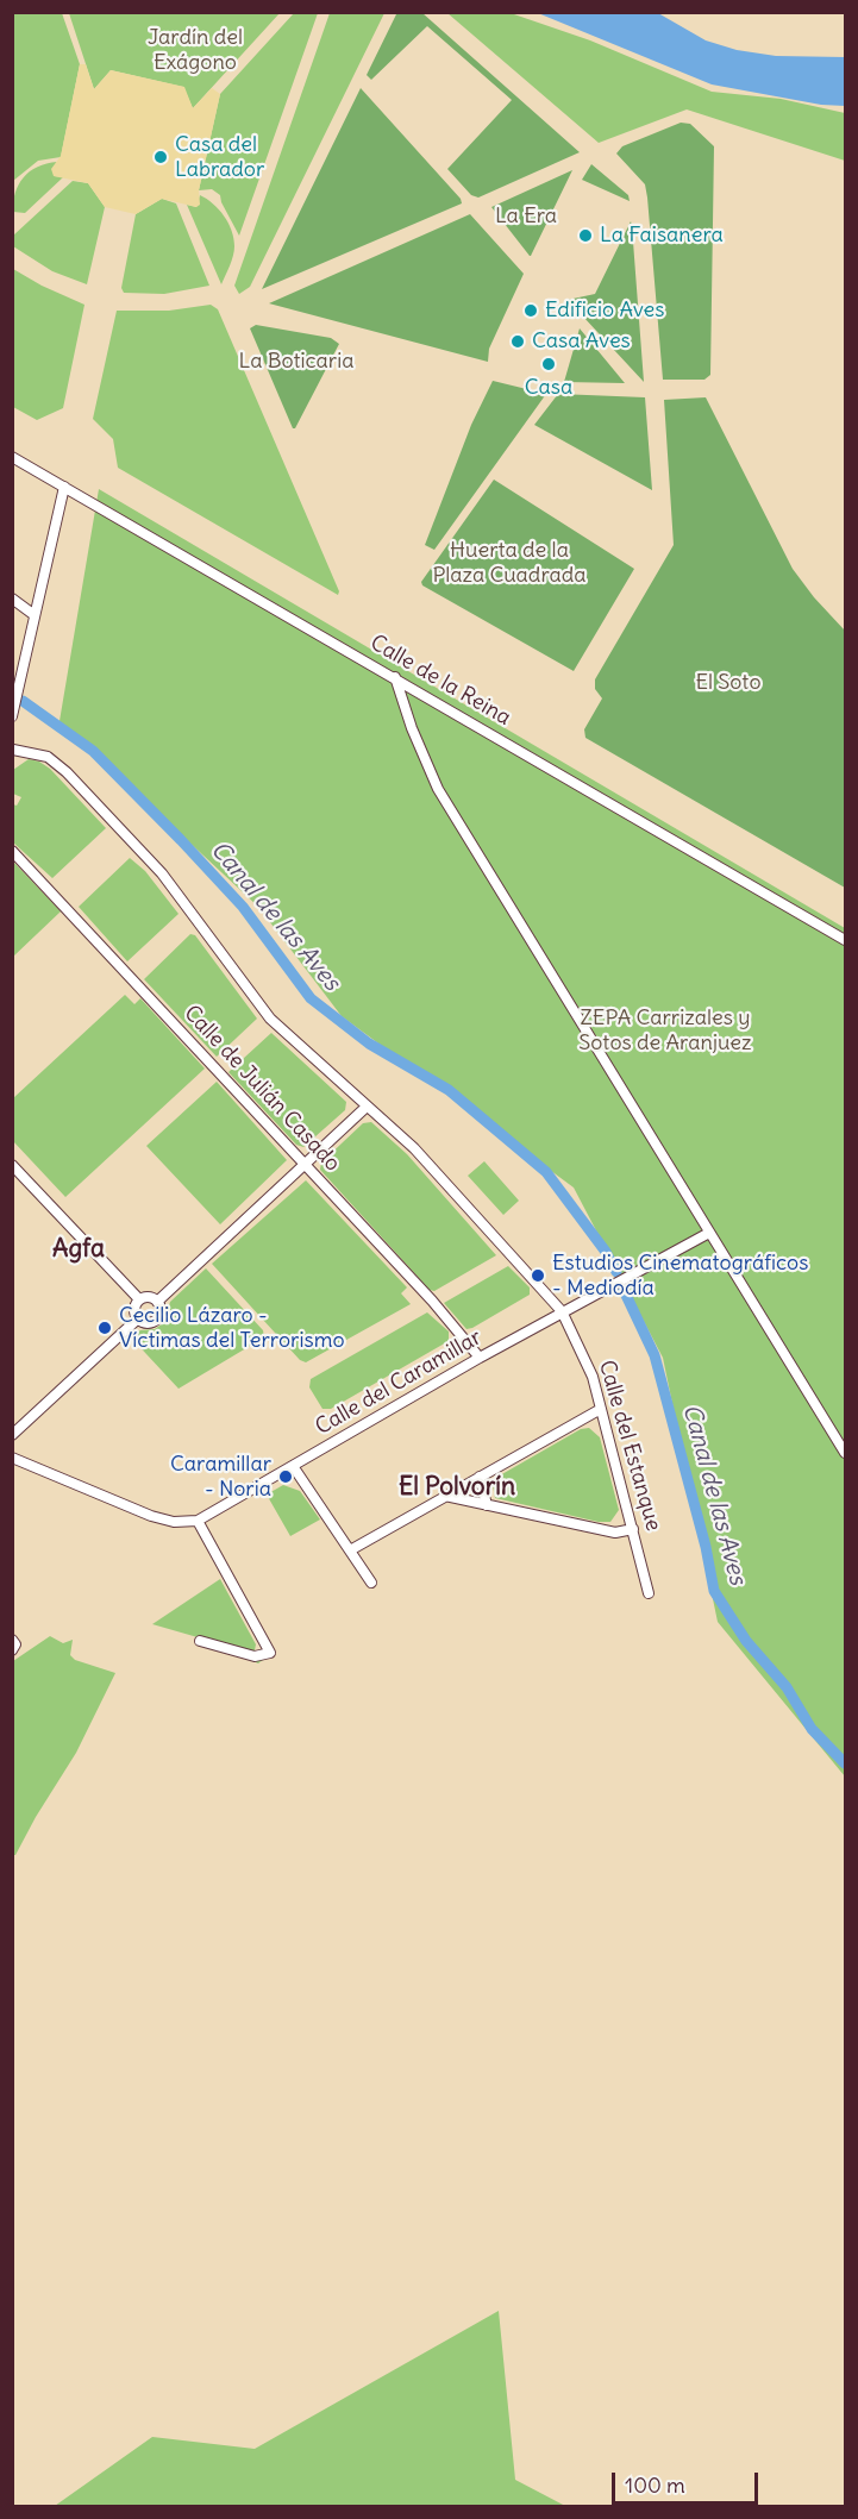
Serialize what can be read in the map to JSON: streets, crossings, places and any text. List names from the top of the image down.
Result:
{
  "streets": {
    "street": [
      "Calle de la Reina",
      "Calle de Julián Casado",
      "Calle del Caramillar",
      "Calle del Estanque"
    ]
  },
  "crossings": [
    ["Calle de Julián Casado", "Calle del Caramillar"],
    ["Calle del Caramillar", "Calle del Estanque"]
  ],
  "districts": ["Agfa", "El Polvorín"],
  "water": ["Canal de las Aves"],
  "parks": [
    "Jardín del Exágono",
    "La Era",
    "La Boticaria",
    "Huerta de la Plaza Cuadrada",
    "El Soto",
    "ZEPA Carrizales y Sotos de Aranjuez"
  ],
  "places": [
    "Casa del Labrador",
    "La Faisanera",
    "Edificio Aves",
    "Casa Aves",
    "Casa",
    "Estudios Cinematográficos - Mediodía",
    "Cecilio Lázaro - Víctimas del Terrorismo",
    "Caramillar - Noria"
  ],
  "scale_bar": "100 m"
}
